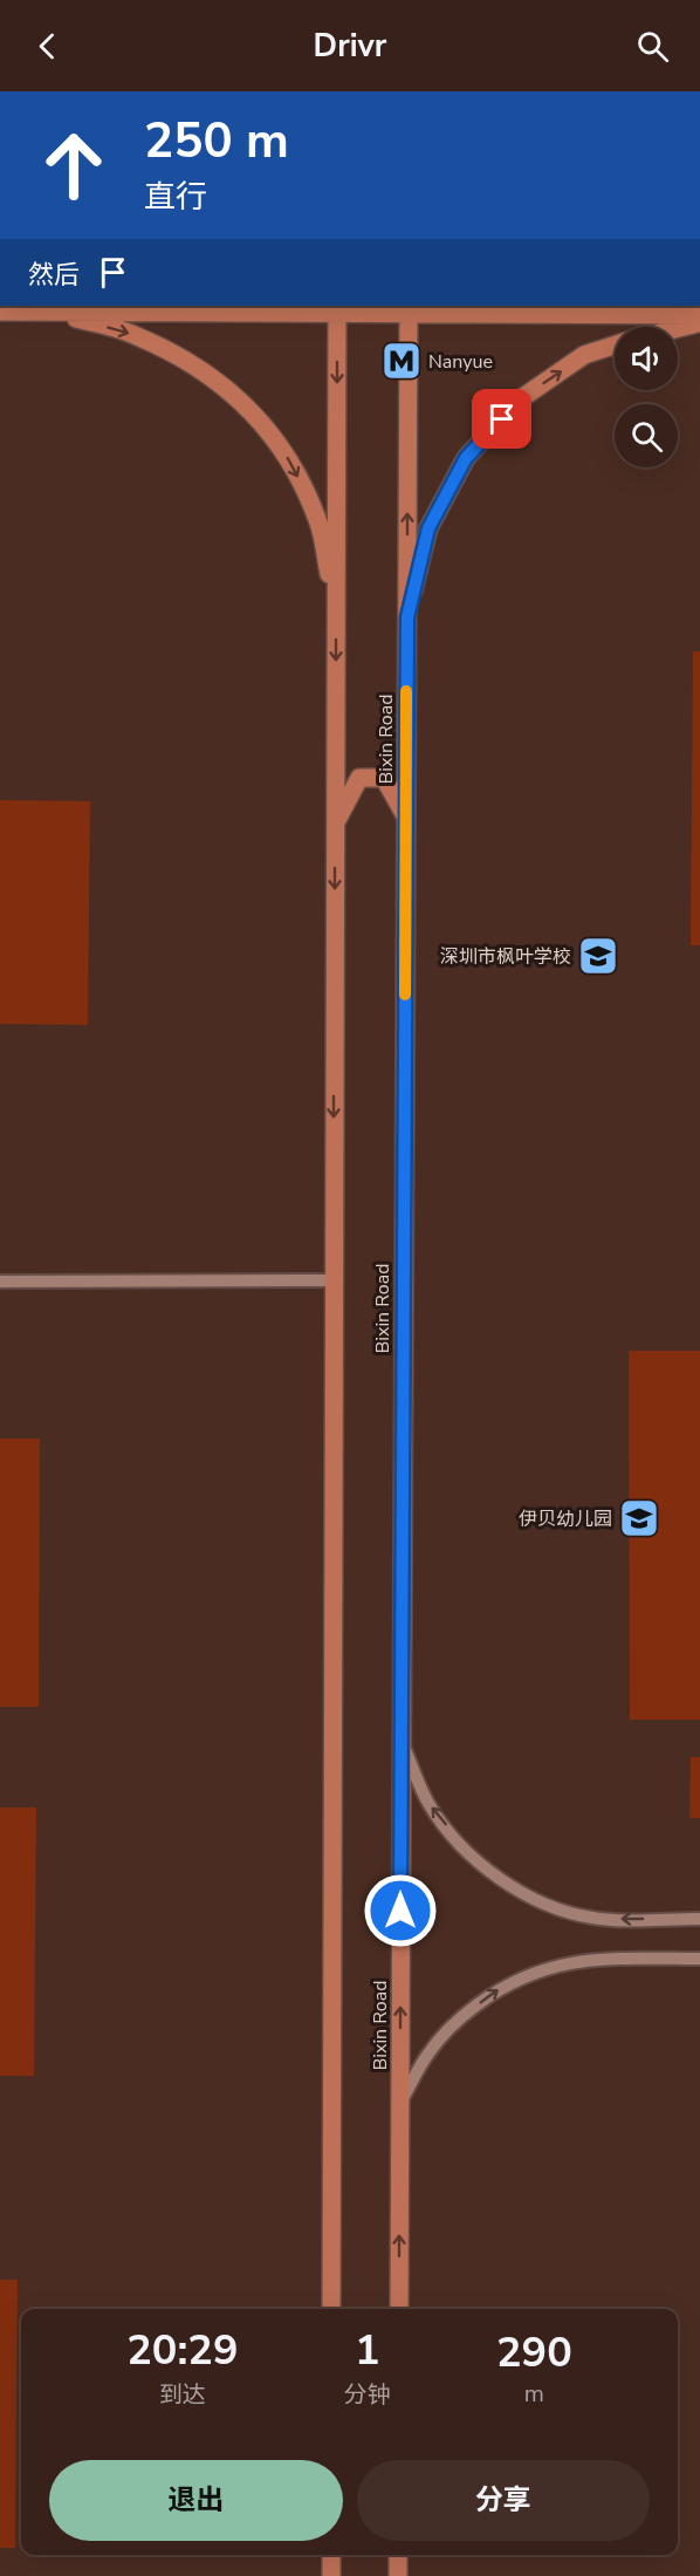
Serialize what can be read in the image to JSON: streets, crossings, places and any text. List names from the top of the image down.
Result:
{
  "streets": {
    "main road": ["Bixin Road"]
  },
  "places": {
    "metro station": ["Nanyue"],
    "school or university": ["深圳市枫叶学校", "伊贝幼儿园"]
  },
  "page": {
    "header": "Drivr",
    "turn": ["250 m", "直行"],
    "then": "然后",
    "eta": [
      "20:29",
      "到达",
      "1",
      "分钟",
      "290",
      "m"
    ],
    "buttons": ["退出", "分享"]
  }
}
